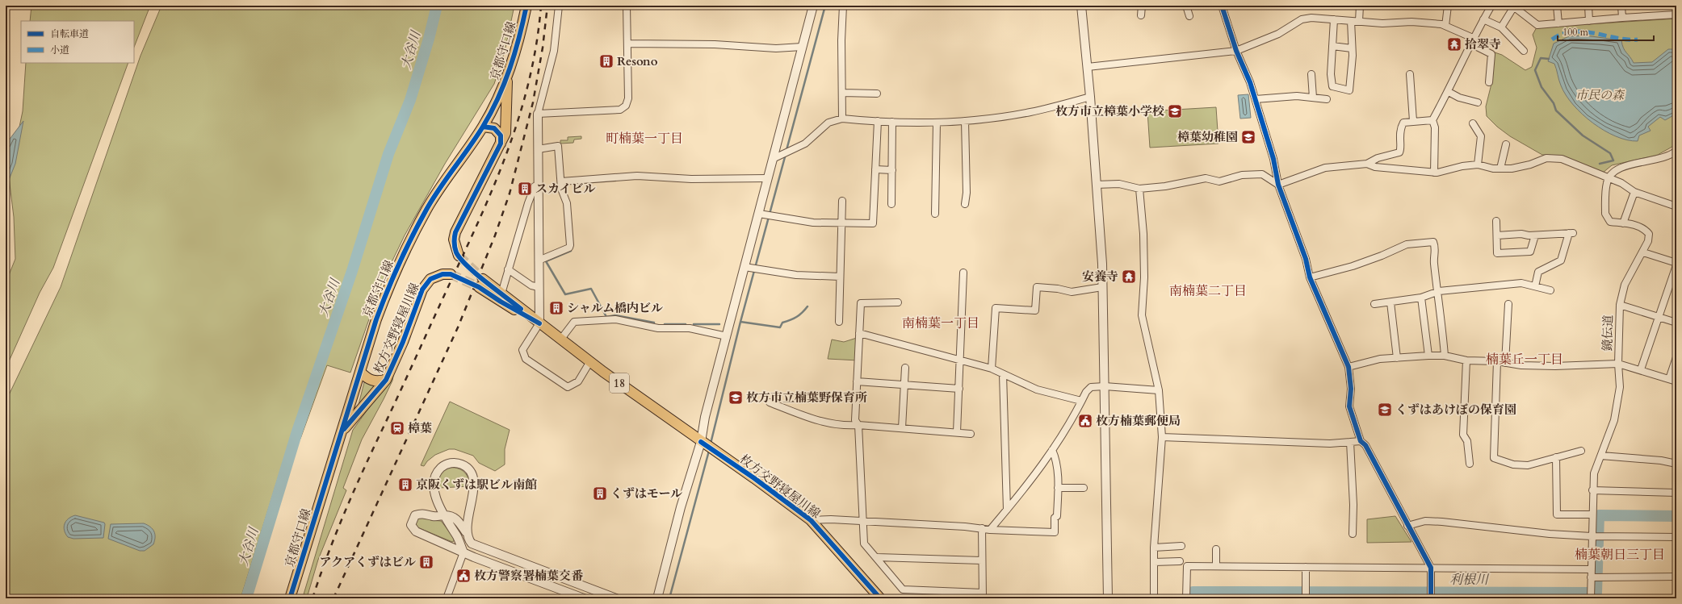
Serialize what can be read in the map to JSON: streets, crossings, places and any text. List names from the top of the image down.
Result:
{
  "streets": {
    "main road": ["京都守口線", "枚方交野寝屋川線", "18"],
    "street": ["鏡伝道"]
  },
  "crossings": [
    ["京都守口線", "枚方交野寝屋川線"]
  ],
  "districts": [
    "町楠葉一丁目",
    "南楠葉二丁目",
    "南楠葉一丁目",
    "楠葉丘一丁目",
    "楠葉朝日三丁目"
  ],
  "water": ["大谷川", "利根川"],
  "parks": ["市民の森"],
  "places": {
    "temple": ["拾翠寺", "安養寺"],
    "building": [
      "Resono",
      "スカイビル",
      "シャルム橋内ビル",
      "京阪くずは駅ビル南館",
      "くずはモール",
      "アクアくずはビル"
    ],
    "school or university": [
      "枚方市立樟葉小学校",
      "樟葉幼稚園",
      "枚方市立楠葉野保育所",
      "くずはあけぼの保育園"
    ],
    "public building": ["枚方楠葉郵便局", "枚方警察署楠葉交番"],
    "station": ["樟葉"]
  },
  "legend": ["自転車道", "小道"],
  "scale_bar": "100 m"
}
